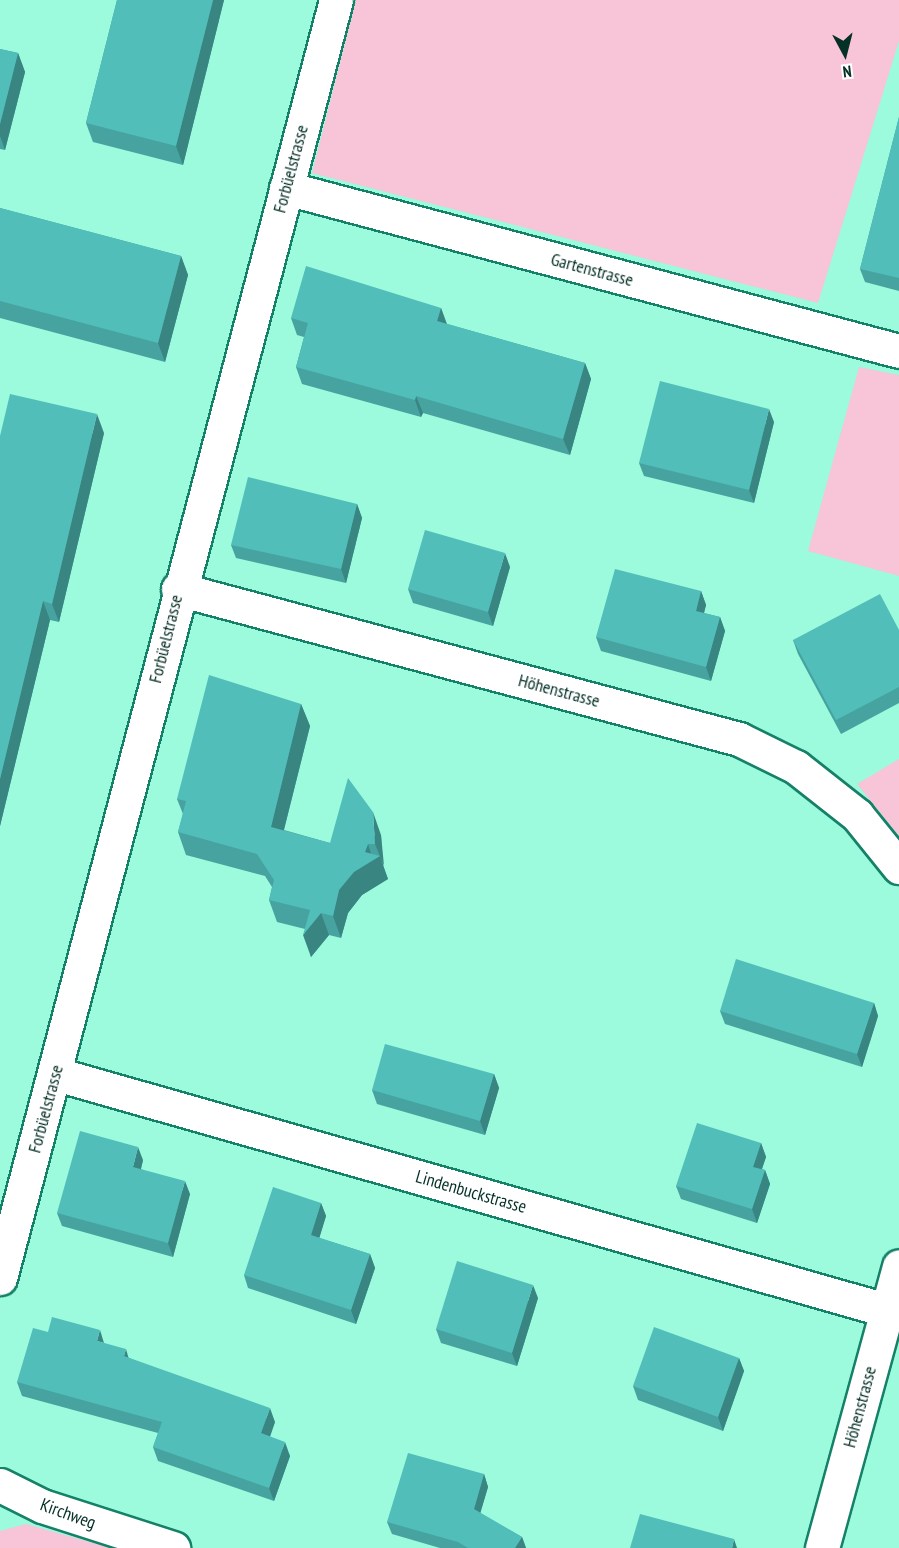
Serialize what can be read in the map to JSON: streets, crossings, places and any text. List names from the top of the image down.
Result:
{
  "streets": {
    "street": [
      "Forbüelstrasse",
      "Gartenstrasse",
      "Höhenstrasse",
      "Lindenbuckstrasse",
      "Kirchweg"
    ]
  },
  "crossings": [
    ["Forbüelstrasse", "Gartenstrasse"],
    ["Forbüelstrasse", "Höhenstrasse"],
    ["Forbüelstrasse", "Lindenbuckstrasse"],
    ["Höhenstrasse", "Lindenbuckstrasse"]
  ],
  "north": "bottom"
}
